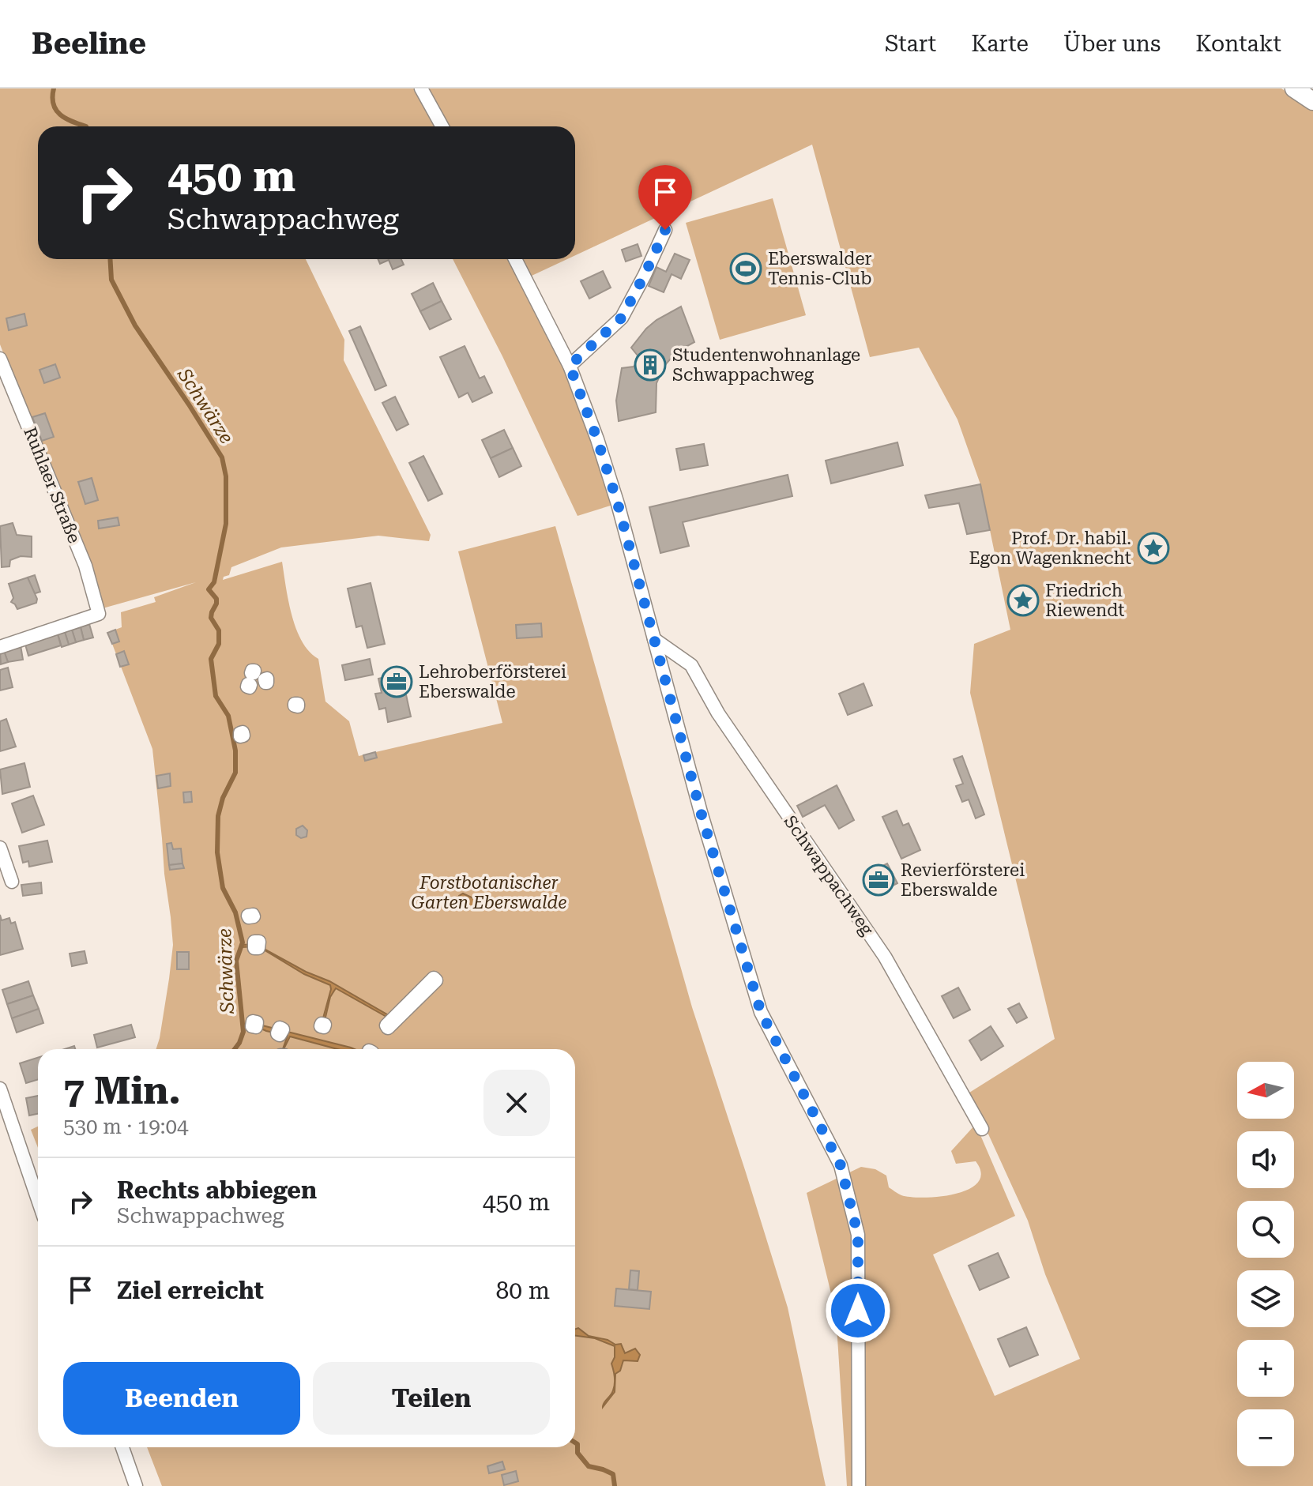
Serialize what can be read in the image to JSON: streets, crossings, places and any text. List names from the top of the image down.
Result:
{
  "streets": {
    "street": ["Ruhlaer Straße", "Schwappachweg"]
  },
  "water": ["Schwärze"],
  "parks": ["Forstbotanischer Garten Eberswalde"],
  "places": {
    "sports": ["Eberswalder Tennis-Club"],
    "building": ["Studentenwohnanlage Schwappachweg"],
    "place": ["Prof. Dr. habil. Egon Wagenknecht", "Friedrich Riewendt"],
    "office": ["Lehroberförsterei Eberswalde", "Revierförsterei Eberswalde"]
  },
  "north": "left",
  "page": {
    "header": "Beeline",
    "nav": [
      "Start",
      "Karte",
      "Über uns",
      "Kontakt"
    ],
    "turn": ["450 m", "Schwappachweg"],
    "heading": ["7 Min.", "530 m · 19:04"],
    "map_buttons": ["+", "−"],
    "list": [
      {
        "name": "Rechts abbiegen",
        "note": "Schwappachweg",
        "value": "450 m"
      },
      {
        "name": "Ziel erreicht",
        "value": "80 m"
      }
    ],
    "buttons": ["Beenden", "Teilen"]
  }
}
